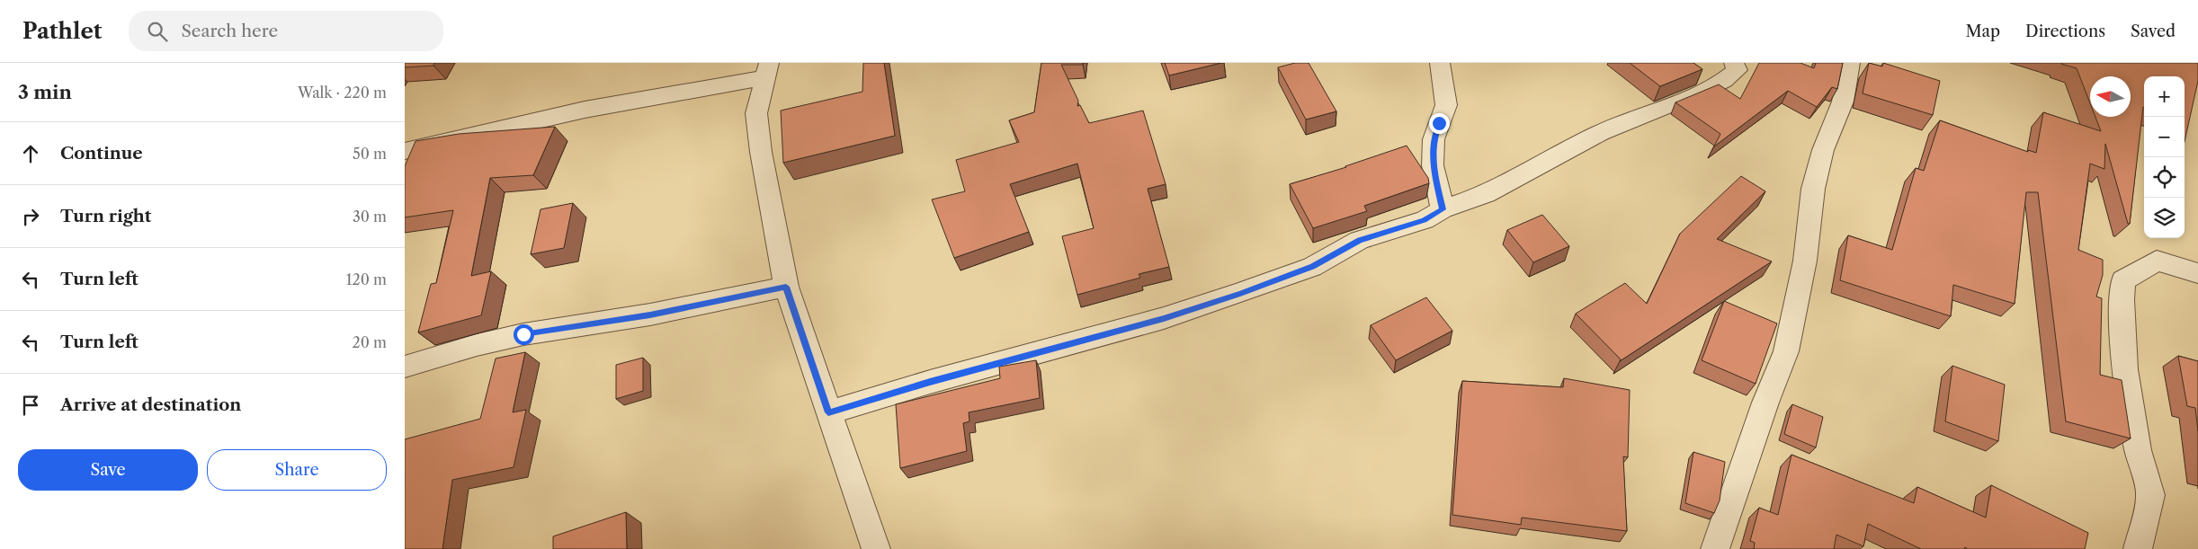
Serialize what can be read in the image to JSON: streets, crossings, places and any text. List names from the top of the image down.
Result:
{
  "north": "left",
  "page": {
    "header": "Pathlet",
    "search": "Search here",
    "nav": ["Map", "Directions", "Saved"],
    "heading": ["3 min", "Walk · 220 m"],
    "map_buttons": ["+", "−"],
    "list": [
      ["Continue", "50 m"],
      ["Turn right", "30 m"],
      ["Turn left", "120 m"],
      ["Turn left", "20 m"],
      "Arrive at destination"
    ],
    "buttons": ["Save", "Share"]
  }
}
